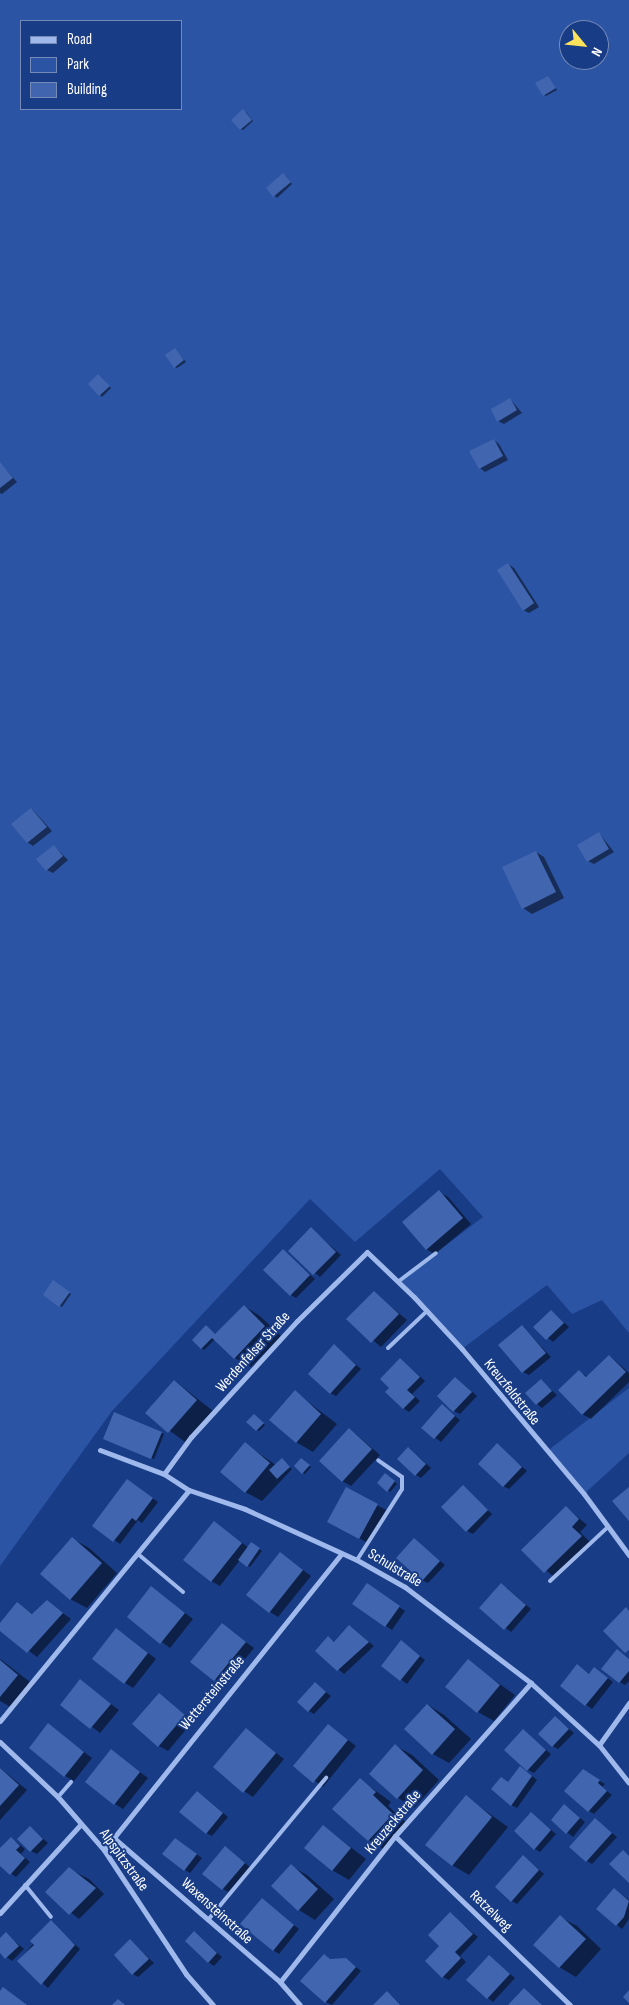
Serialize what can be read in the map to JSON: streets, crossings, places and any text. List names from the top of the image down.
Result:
{
  "streets": {
    "street": [
      "Werdenfelser Straße",
      "Kreuzfeldstraße",
      "Schulstraße",
      "Wettersteinstraße",
      "Kreuzeckstraße",
      "Alpspitzstraße",
      "Waxensteinstraße",
      "Retzelweg"
    ]
  },
  "crossings": [
    ["Werdenfelser Straße", "Kreuzfeldstraße"],
    ["Werdenfelser Straße", "Schulstraße"],
    ["Schulstraße", "Wettersteinstraße"],
    ["Schulstraße", "Kreuzeckstraße"],
    ["Wettersteinstraße", "Alpspitzstraße"],
    ["Wettersteinstraße", "Waxensteinstraße"],
    ["Kreuzeckstraße", "Waxensteinstraße"],
    ["Kreuzeckstraße", "Retzelweg"]
  ],
  "legend": ["Road", "Park", "Building"],
  "north": "bottom right"
}
